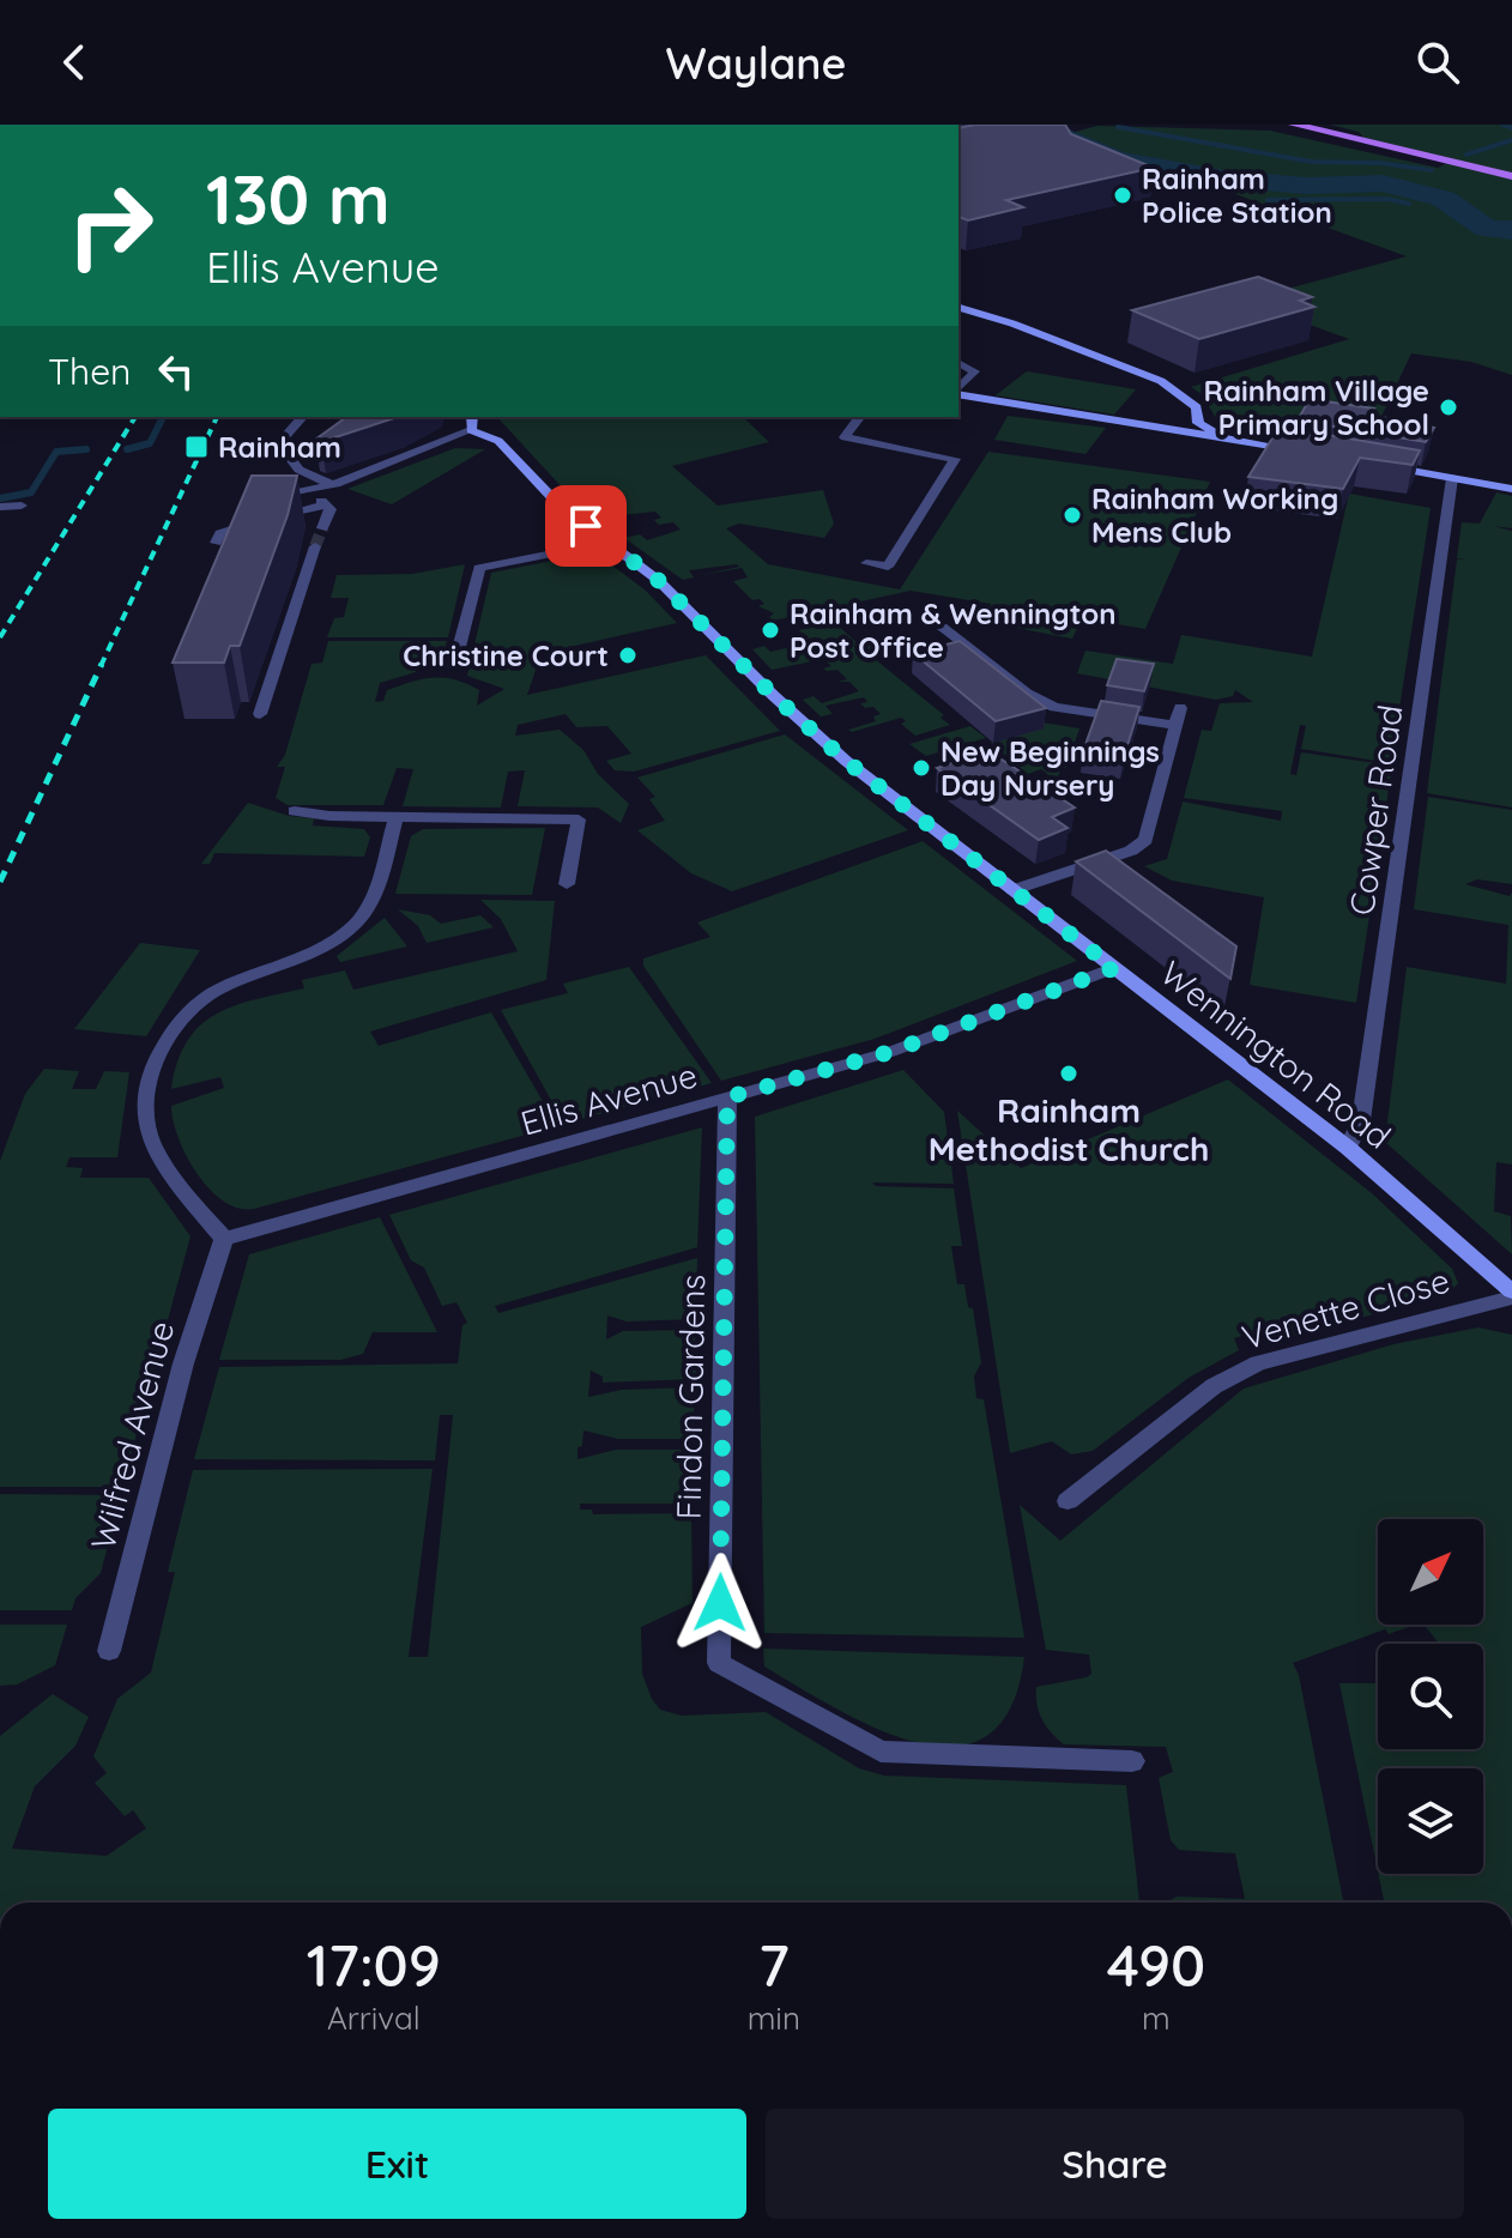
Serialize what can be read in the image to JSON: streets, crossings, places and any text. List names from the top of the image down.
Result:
{
  "streets": {
    "main road": ["Wennington Road"],
    "street": [
      "Cowper Road",
      "Ellis Avenue",
      "Venette Close",
      "Findon Gardens",
      "Wilfred Avenue"
    ]
  },
  "crossings": [
    ["Cowper Road", "Wennington Road"],
    ["Wennington Road", "Ellis Avenue"],
    ["Wennington Road", "Venette Close"],
    ["Ellis Avenue", "Findon Gardens"],
    ["Ellis Avenue", "Wilfred Avenue"]
  ],
  "places": {
    "other": [
      "Rainham Police Station",
      "Rainham Village Primary School",
      "Rainham Working Mens Club",
      "Rainham & Wennington Post Office",
      "Christine Court",
      "New Beginnings Day Nursery",
      "Rainham Methodist Church"
    ],
    "transit": ["Rainham"]
  },
  "north": "top right",
  "page": {
    "header": "Waylane",
    "turn": ["130 m", "Ellis Avenue"],
    "then": "Then",
    "eta": [
      "17:09",
      "Arrival",
      "7",
      "min",
      "490",
      "m"
    ],
    "buttons": ["Exit", "Share"]
  }
}
